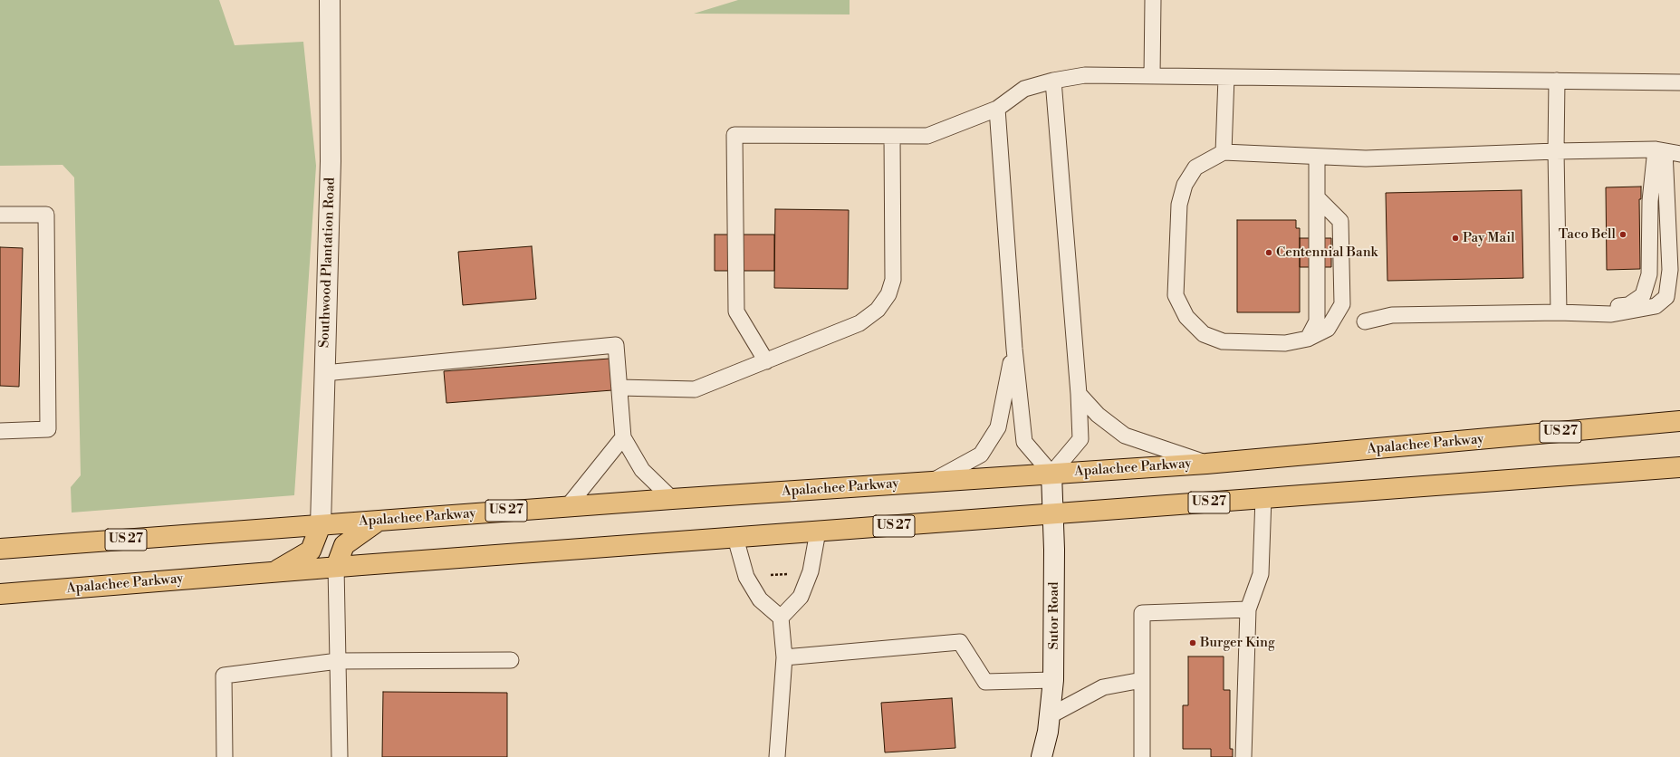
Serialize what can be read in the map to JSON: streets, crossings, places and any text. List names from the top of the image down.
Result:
{
  "streets": {
    "main road": ["US 27", "Apalachee Parkway"],
    "street": ["Southwood Plantation Road", "Sutor Road"]
  },
  "crossings": [
    ["Southwood Plantation Road", "Apalachee Parkway"],
    ["Apalachee Parkway", "Sutor Road"]
  ],
  "places": [
    "Taco Bell",
    "Pay Mail",
    "Centennial Bank",
    "Burger King"
  ]
}
